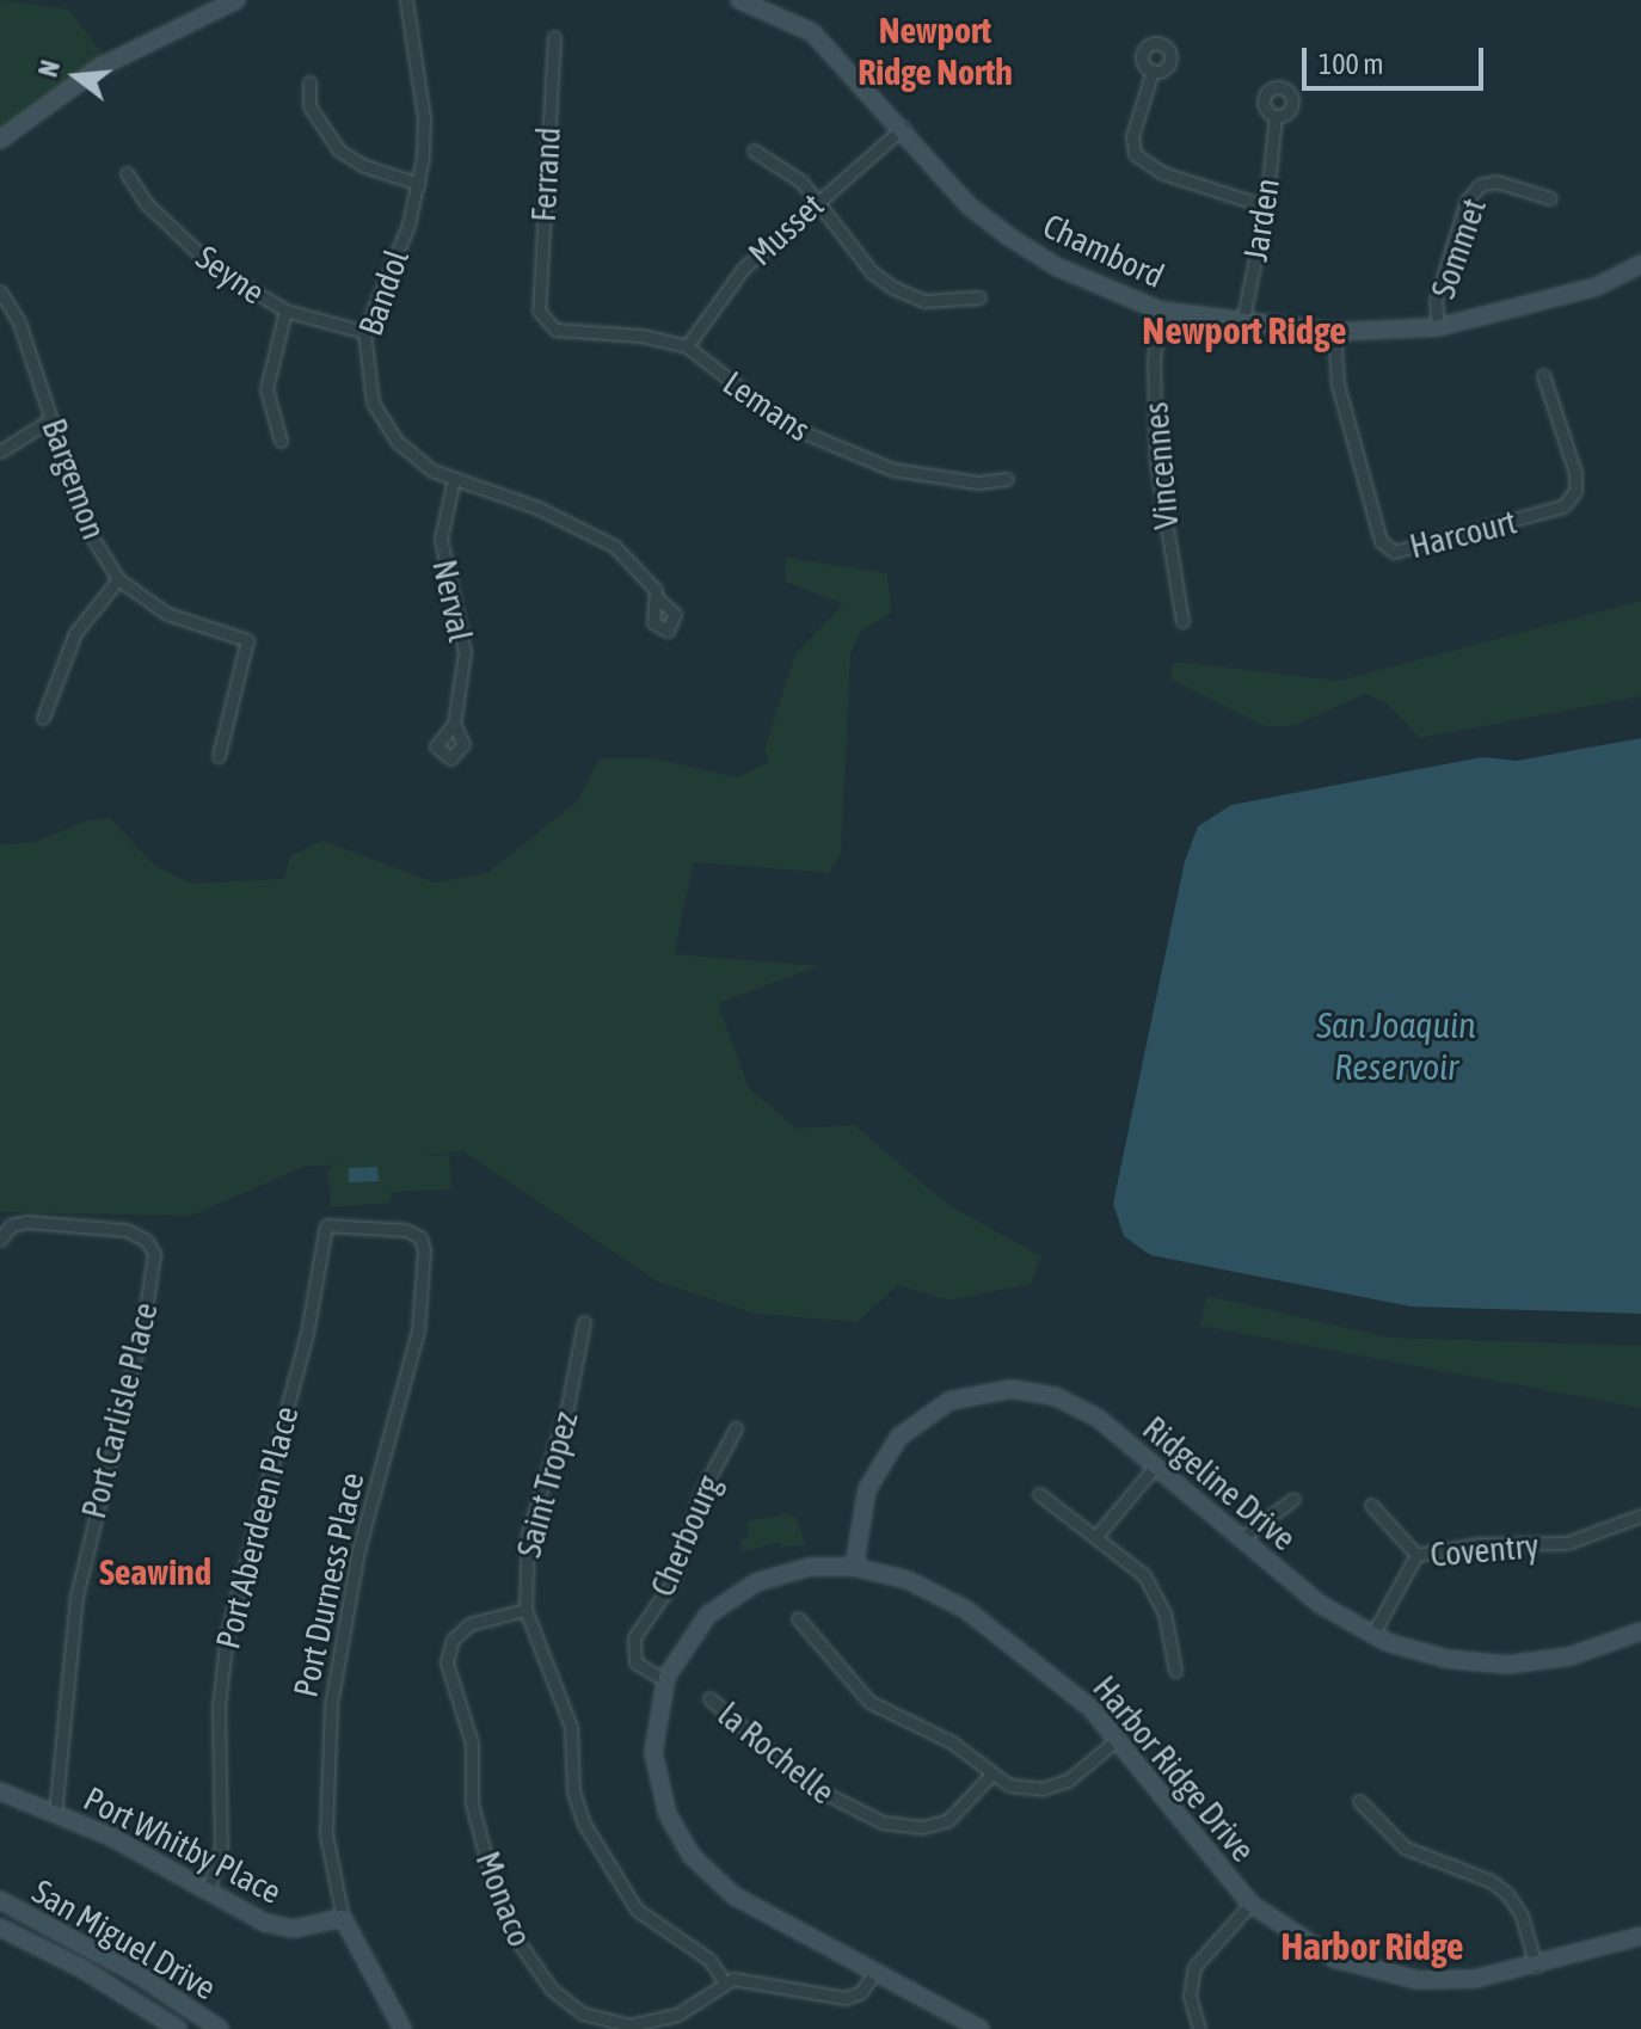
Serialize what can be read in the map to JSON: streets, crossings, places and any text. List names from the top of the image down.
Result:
{
  "streets": {
    "street": [
      "Ferrand",
      "Jarden",
      "Musset",
      "Sommet",
      "Chambord",
      "Seyne",
      "Bandol",
      "Lemans",
      "Vincennes",
      "Bargemon",
      "Harcourt",
      "Nerval",
      "Port Carlisle Place",
      "Ridgeline Drive",
      "Saint Tropez",
      "Port Aberdeen Place",
      "Cherbourg",
      "Coventry",
      "Port Durness Place",
      "la Rochelle",
      "Harbor Ridge Drive",
      "Port Whitby Place",
      "Monaco",
      "San Miguel Drive"
    ]
  },
  "crossings": [
    ["Ferrand", "Lemans"],
    ["Jarden", "Chambord"],
    ["Musset", "Chambord"],
    ["Musset", "Lemans"],
    ["Sommet", "Chambord"],
    ["Chambord", "Vincennes"],
    ["Chambord", "Harcourt"],
    ["Seyne", "Bandol"],
    ["Bandol", "Nerval"],
    ["Port Carlisle Place", "Port Whitby Place"],
    ["Ridgeline Drive", "Coventry"],
    ["Ridgeline Drive", "Harbor Ridge Drive"],
    ["Saint Tropez", "Monaco"],
    ["Port Aberdeen Place", "Port Durness Place"],
    ["Port Aberdeen Place", "Port Whitby Place"],
    ["Cherbourg", "Harbor Ridge Drive"],
    ["Port Durness Place", "Port Whitby Place"]
  ],
  "districts": [
    "Newport Ridge North",
    "Newport Ridge",
    "Seawind",
    "Harbor Ridge"
  ],
  "water": ["San Joaquin Reservoir"],
  "scale_bar": "100 m",
  "north": "left"
}
